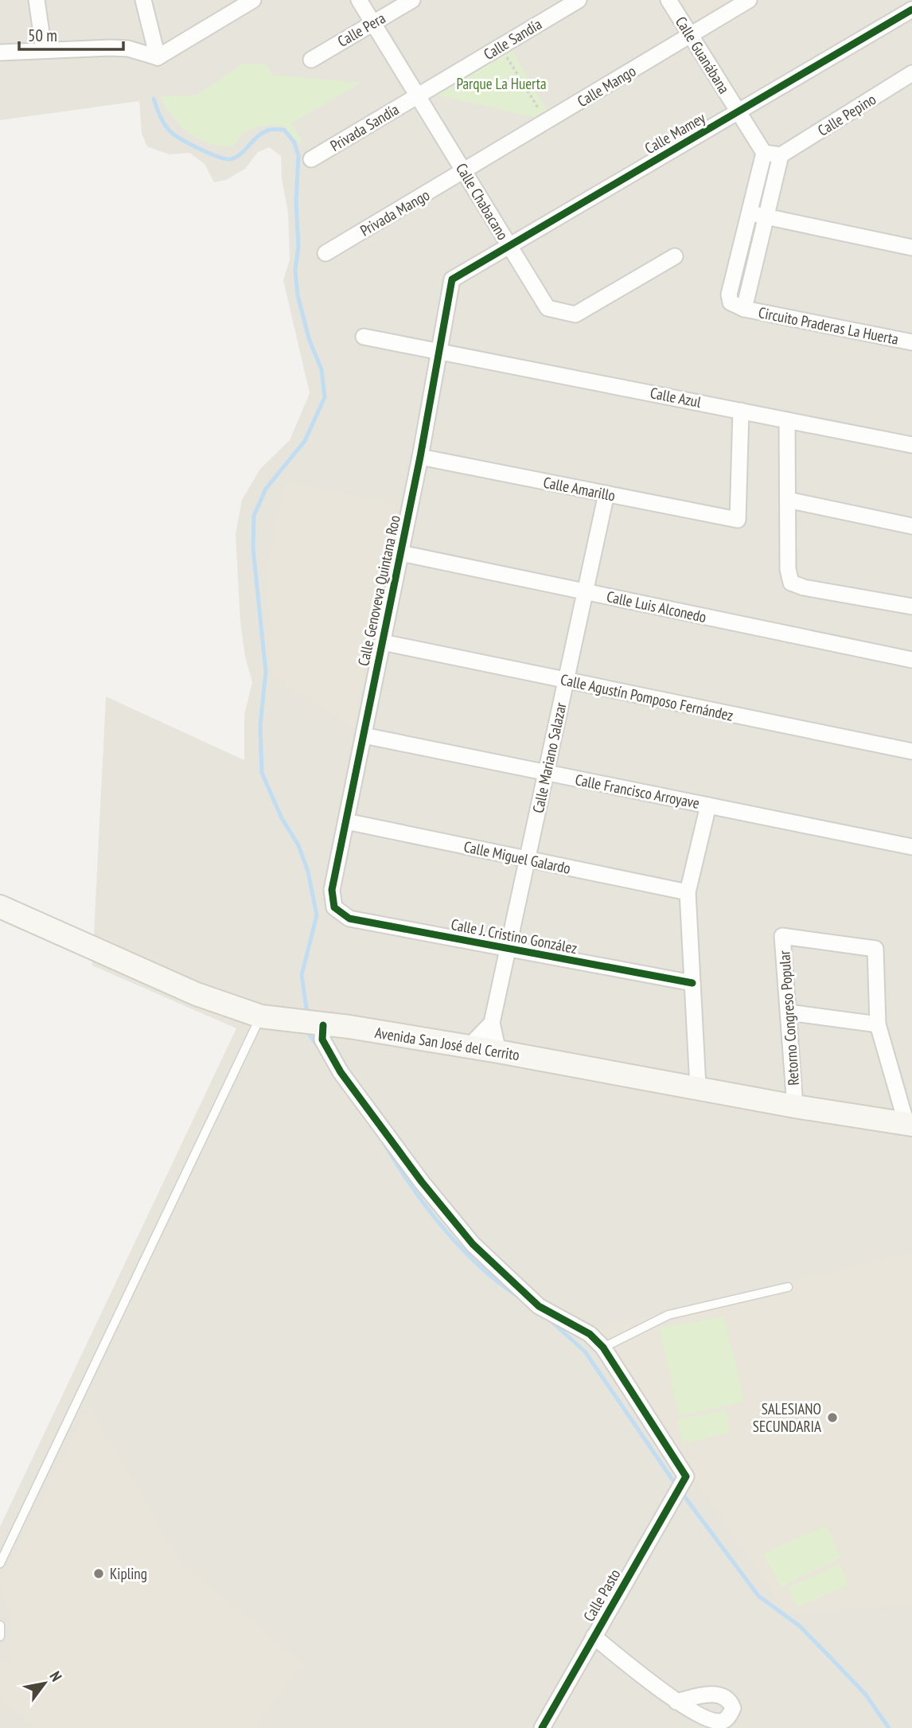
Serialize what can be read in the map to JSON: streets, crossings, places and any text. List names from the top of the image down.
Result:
{
  "streets": {
    "street": [
      "Calle Pera",
      "Calle Sandía",
      "Calle Guanábana",
      "Calle Mango",
      "Calle Pepino",
      "Privada Sandía",
      "Calle Mamey",
      "Calle Chabacano",
      "Privada Mango",
      "Circuito Praderas La Huerta",
      "Calle Azul",
      "Calle Amarillo",
      "Calle Genoveva Quintana Roo",
      "Calle Luis Alconedo",
      "Calle Agustín Pomposo Fernández",
      "Calle Mariano Salazar",
      "Calle Francisco Arroyave",
      "Calle Miguel Galardo",
      "Calle J. Cristino González",
      "Retorno Congreso Popular",
      "Avenida San José del Cerrito",
      "Calle Pasto"
    ]
  },
  "crossings": [
    ["Calle Pera", "Calle Chabacano"],
    ["Calle Sandía", "Privada Sandía"],
    ["Calle Sandía", "Calle Chabacano"],
    ["Calle Guanábana", "Calle Mango"],
    ["Calle Guanábana", "Calle Mamey"],
    ["Calle Guanábana", "Circuito Praderas La Huerta"],
    ["Calle Mango", "Calle Chabacano"],
    ["Calle Mango", "Privada Mango"],
    ["Calle Pepino", "Circuito Praderas La Huerta"],
    ["Privada Sandía", "Calle Chabacano"],
    ["Calle Mamey", "Calle Chabacano"],
    ["Calle Mamey", "Calle Genoveva Quintana Roo"],
    ["Calle Chabacano", "Privada Mango"],
    ["Calle Azul", "Calle Amarillo"],
    ["Calle Azul", "Calle Genoveva Quintana Roo"],
    ["Calle Amarillo", "Calle Genoveva Quintana Roo"],
    ["Calle Amarillo", "Calle Mariano Salazar"],
    ["Calle Genoveva Quintana Roo", "Calle Luis Alconedo"],
    ["Calle Genoveva Quintana Roo", "Calle Agustín Pomposo Fernández"],
    ["Calle Genoveva Quintana Roo", "Calle Francisco Arroyave"],
    ["Calle Genoveva Quintana Roo", "Calle Miguel Galardo"],
    ["Calle Genoveva Quintana Roo", "Calle J. Cristino González"],
    ["Calle Luis Alconedo", "Calle Mariano Salazar"],
    ["Calle Agustín Pomposo Fernández", "Calle Mariano Salazar"],
    ["Calle Mariano Salazar", "Calle Francisco Arroyave"],
    ["Calle Mariano Salazar", "Calle Miguel Galardo"],
    ["Calle Mariano Salazar", "Calle J. Cristino González"],
    ["Calle Mariano Salazar", "Avenida San José del Cerrito"],
    ["Retorno Congreso Popular", "Avenida San José del Cerrito"]
  ],
  "parks": ["Parque La Huerta"],
  "places": ["SALESIANO SECUNDARIA", "Kipling"],
  "scale_bar": "50 m",
  "north": "top right"
}
